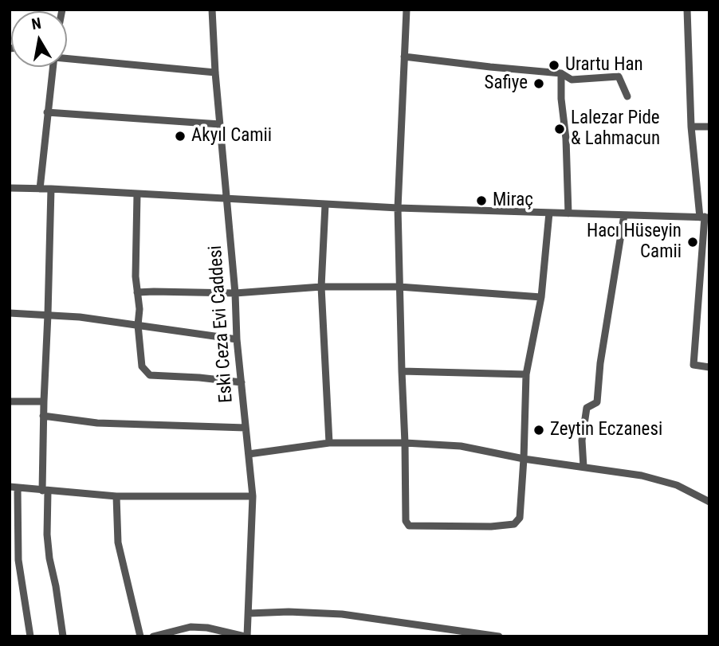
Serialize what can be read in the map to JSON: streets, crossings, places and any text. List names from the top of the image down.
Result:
{
  "streets": {
    "street": ["Eski Ceza Evi Caddesi"]
  },
  "places": [
    "Urartu Han",
    "Safiye",
    "Lalezar Pide & Lahmacun",
    "Akyıl Camii",
    "Miraç",
    "Hacı Hüseyin Camii",
    "Zeytin Eczanesi"
  ],
  "north": "top"
}
